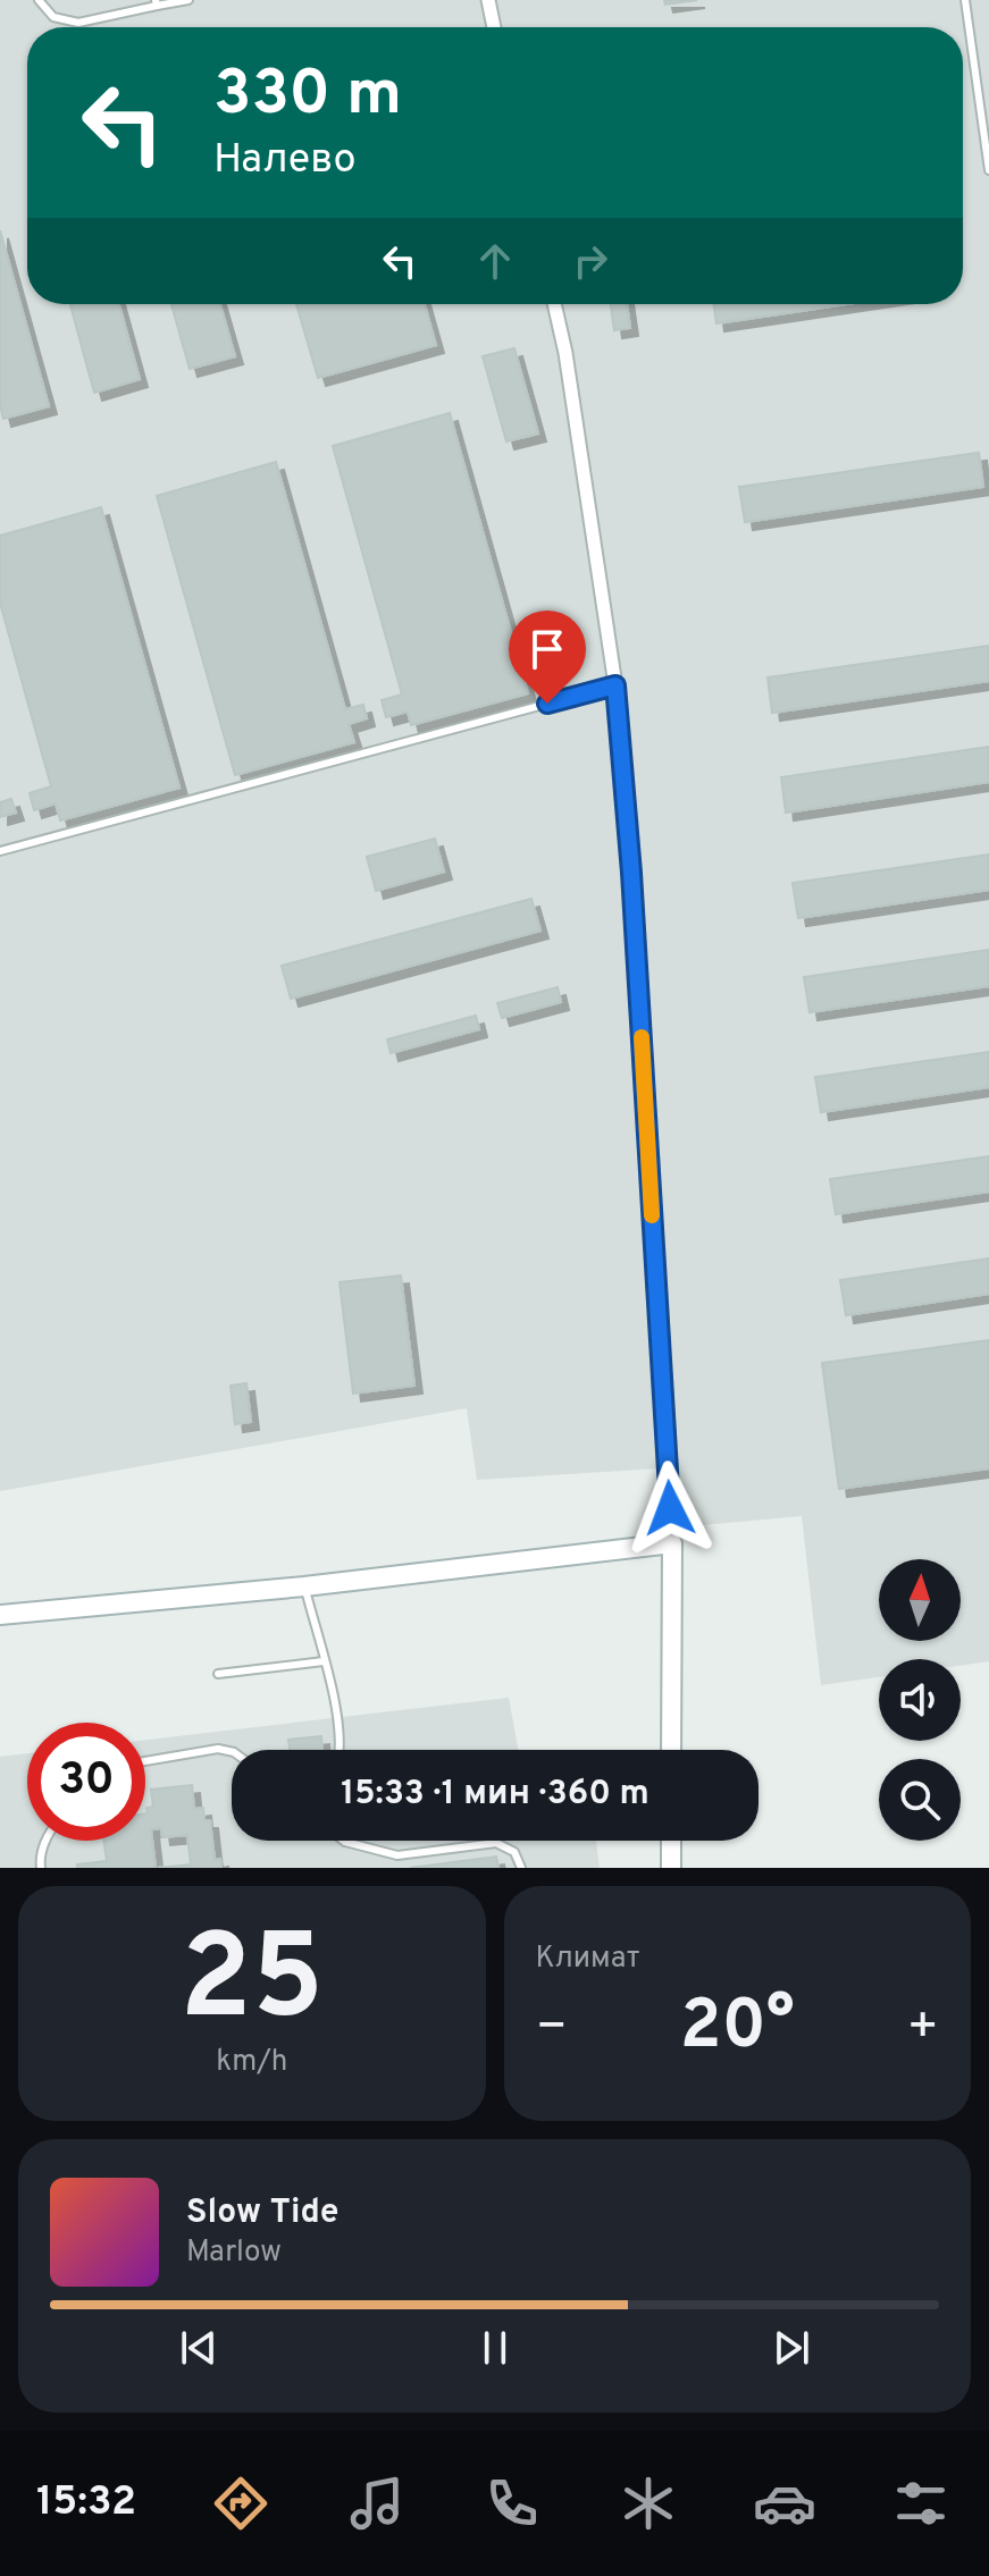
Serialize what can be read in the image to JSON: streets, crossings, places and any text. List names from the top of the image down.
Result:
{
  "north": "top",
  "page": {
    "turn": ["330 m", "Налево"],
    "limit": "30",
    "trip": "15:33 · 1 мин · 360 m",
    "tile": [
      ["25", "km/h"],
      "Климат"
    ],
    "heat": ["−", "20°", "+"],
    "song": ["Slow Tide", "Marlow"],
    "tabs": "15:32"
  }
}
